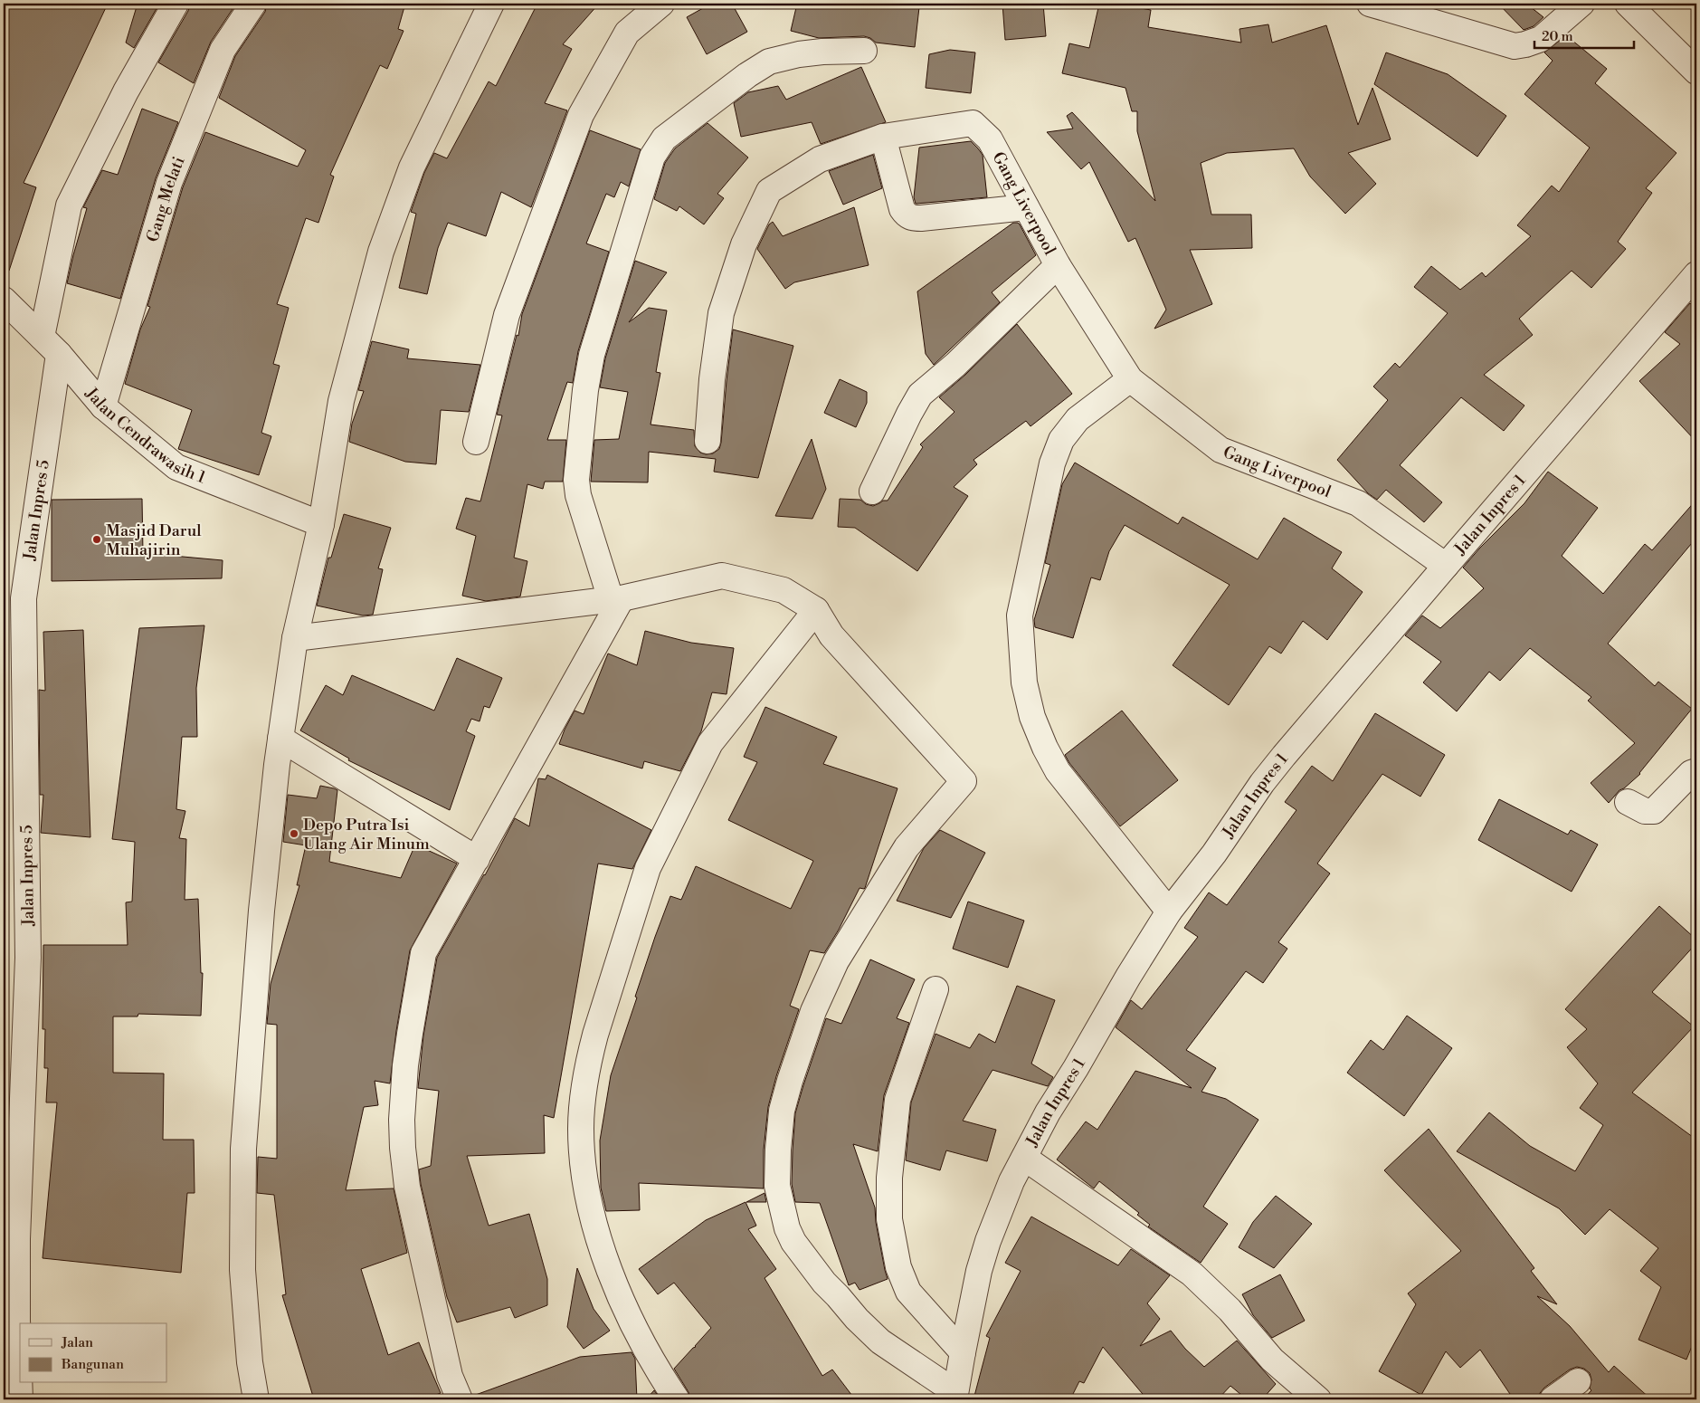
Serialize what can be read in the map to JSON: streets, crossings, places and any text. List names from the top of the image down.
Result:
{
  "streets": {
    "street": [
      "Gang Melati",
      "Gang Liverpool",
      "Jalan Cendrawasih 1",
      "Jalan Inpres 5",
      "Jalan Inpres 1"
    ]
  },
  "crossings": [
    ["Gang Melati", "Jalan Cendrawasih 1"],
    ["Gang Liverpool", "Jalan Inpres 1"],
    ["Jalan Cendrawasih 1", "Jalan Inpres 5"]
  ],
  "places": ["Masjid Darul Muhajirin", "Depo Putra Isi Ulang Air Minum"],
  "legend": ["Jalan", "Bangunan"],
  "scale_bar": "20 m"
}
